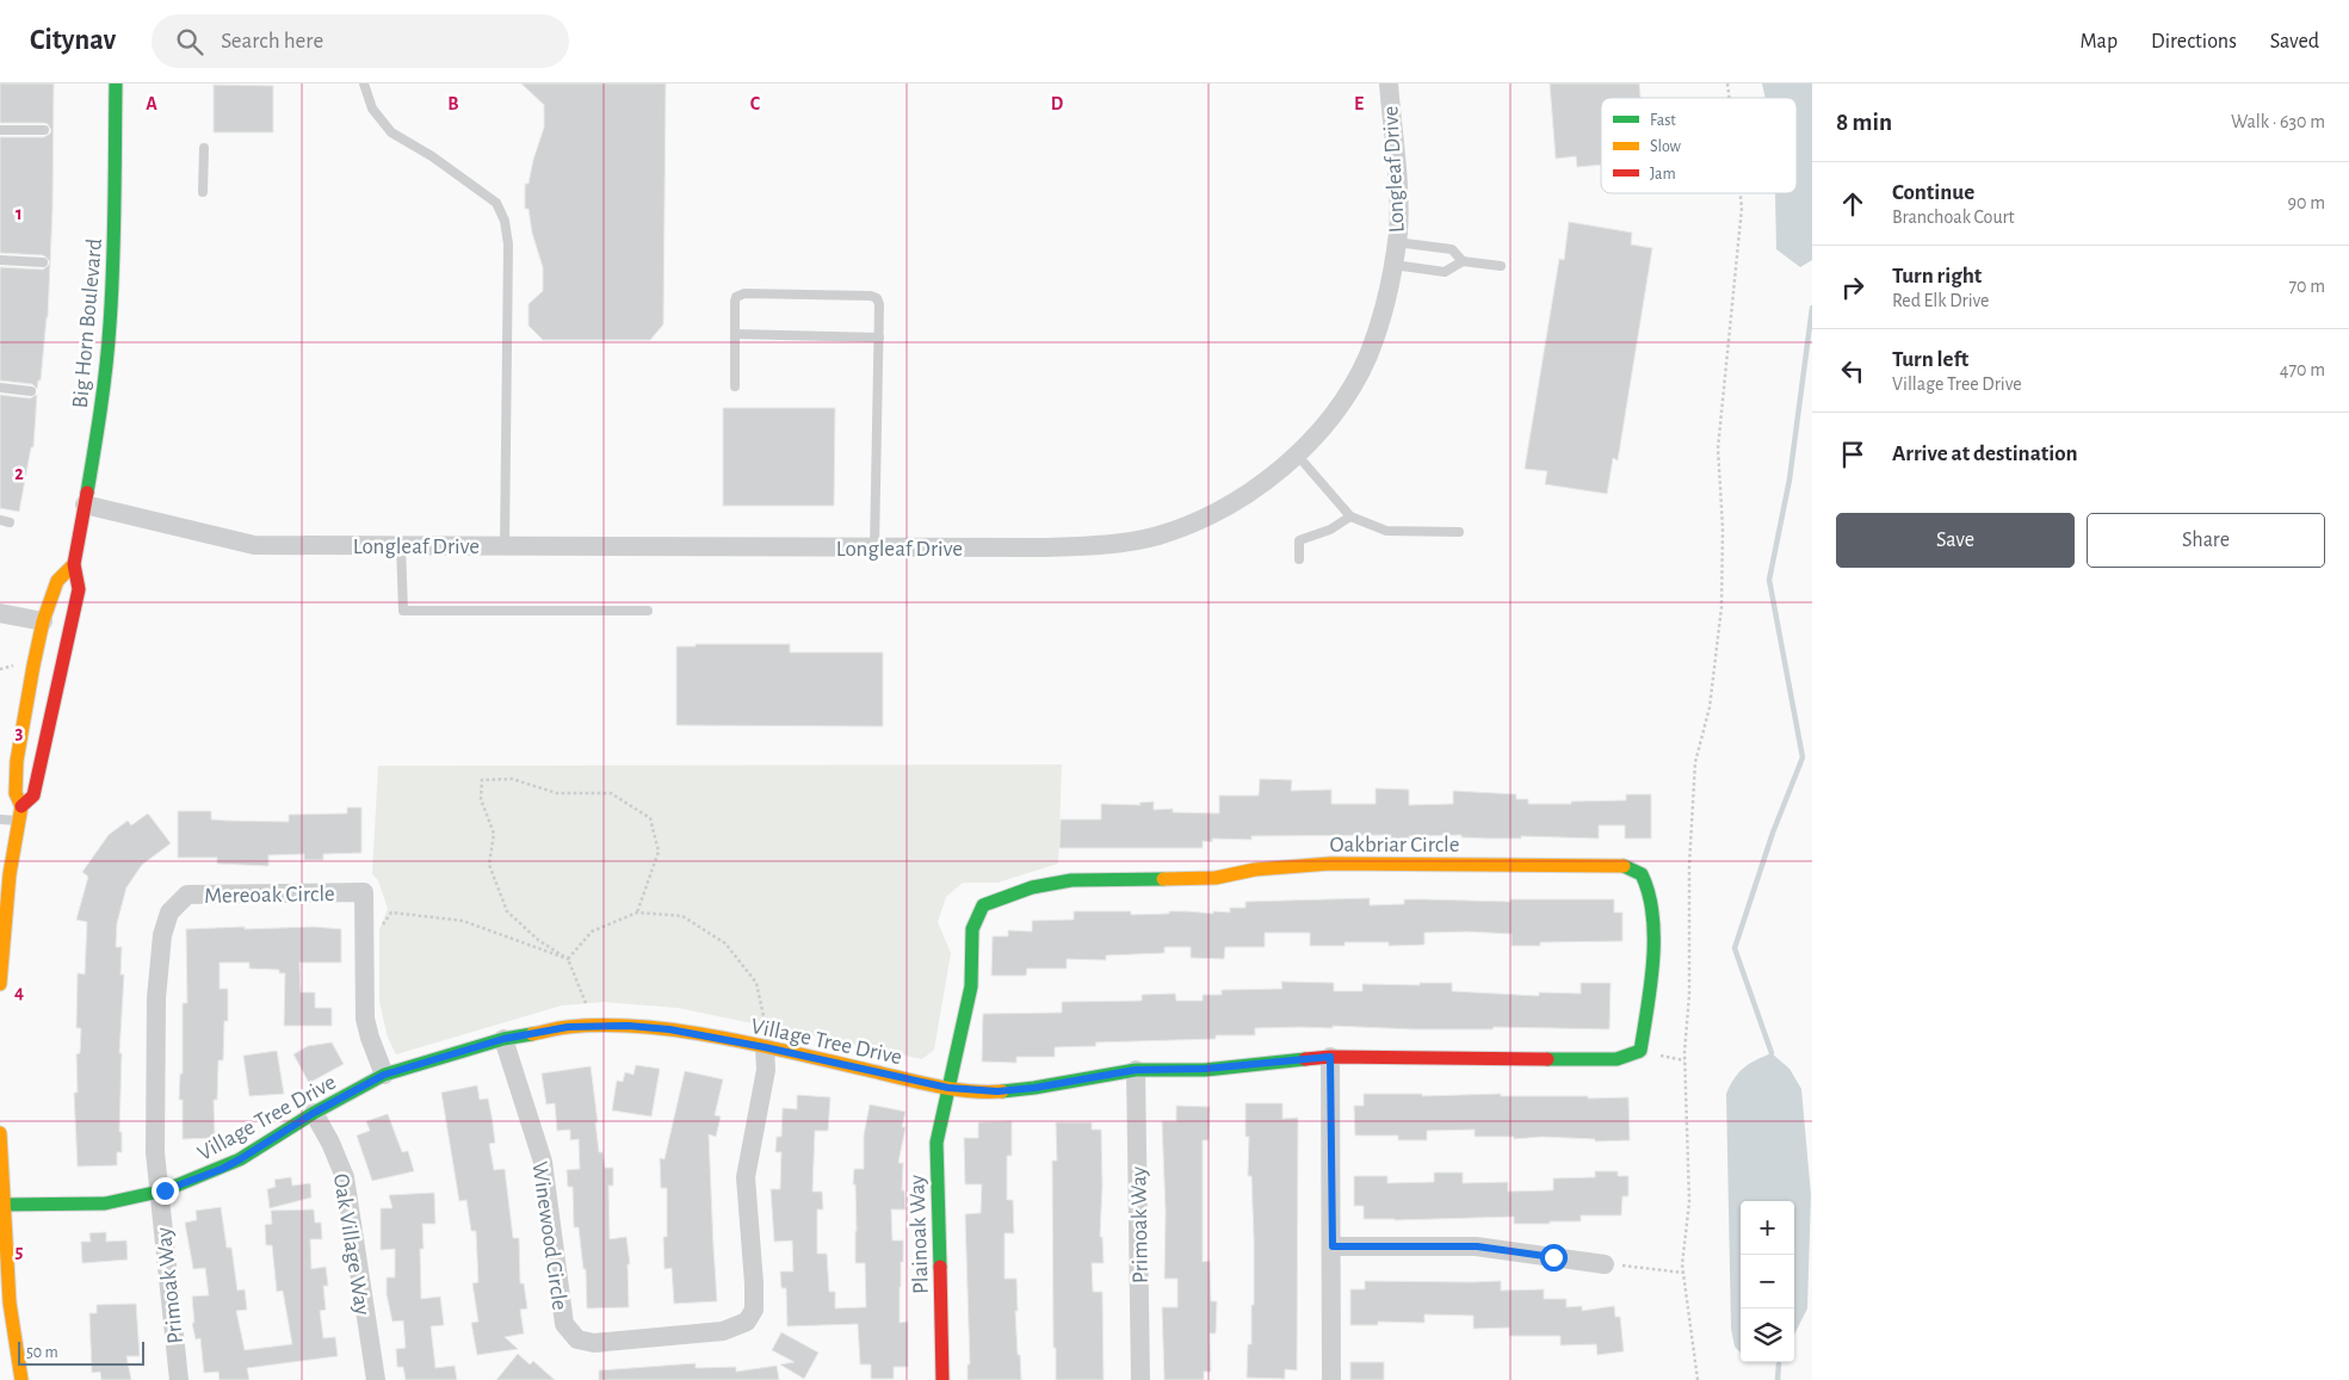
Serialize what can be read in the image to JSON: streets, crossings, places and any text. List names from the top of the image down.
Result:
{
  "streets": {
    "street": [
      "Longleaf Drive",
      "Big Horn Boulevard",
      "Oakbriar Circle",
      "Mereoak Circle",
      "Village Tree Drive",
      "Primoak Way",
      "Plainoak Way",
      "Winewood Circle",
      "Oak Village Way"
    ]
  },
  "crossings": [
    ["Longleaf Drive", "Big Horn Boulevard"],
    ["Oakbriar Circle", "Village Tree Drive"],
    ["Oakbriar Circle", "Plainoak Way"],
    ["Mereoak Circle", "Village Tree Drive"],
    ["Mereoak Circle", "Primoak Way"],
    ["Village Tree Drive", "Primoak Way"],
    ["Village Tree Drive", "Plainoak Way"],
    ["Village Tree Drive", "Winewood Circle"],
    ["Village Tree Drive", "Oak Village Way"]
  ],
  "legend": ["Fast", "Slow", "Jam"],
  "scale_bar": "50 m",
  "page": {
    "header": "Citynav",
    "search": "Search here",
    "nav": ["Map", "Directions", "Saved"],
    "heading": ["8 min", "Walk · 630 m"],
    "list": [
      ["Continue", "Branchoak Court", "90 m"],
      ["Turn right", "Red Elk Drive", "70 m"],
      ["Turn left", "Village Tree Drive", "470 m"],
      "Arrive at destination"
    ],
    "buttons": ["Save", "Share"],
    "map_buttons": ["+", "−"],
    "scale": "50 m"
  },
  "grid": {
    "columns": [
      "A",
      "B",
      "C",
      "D",
      "E"
    ],
    "rows": [
      "1",
      "2",
      "3",
      "4",
      "5"
    ]
  }
}
